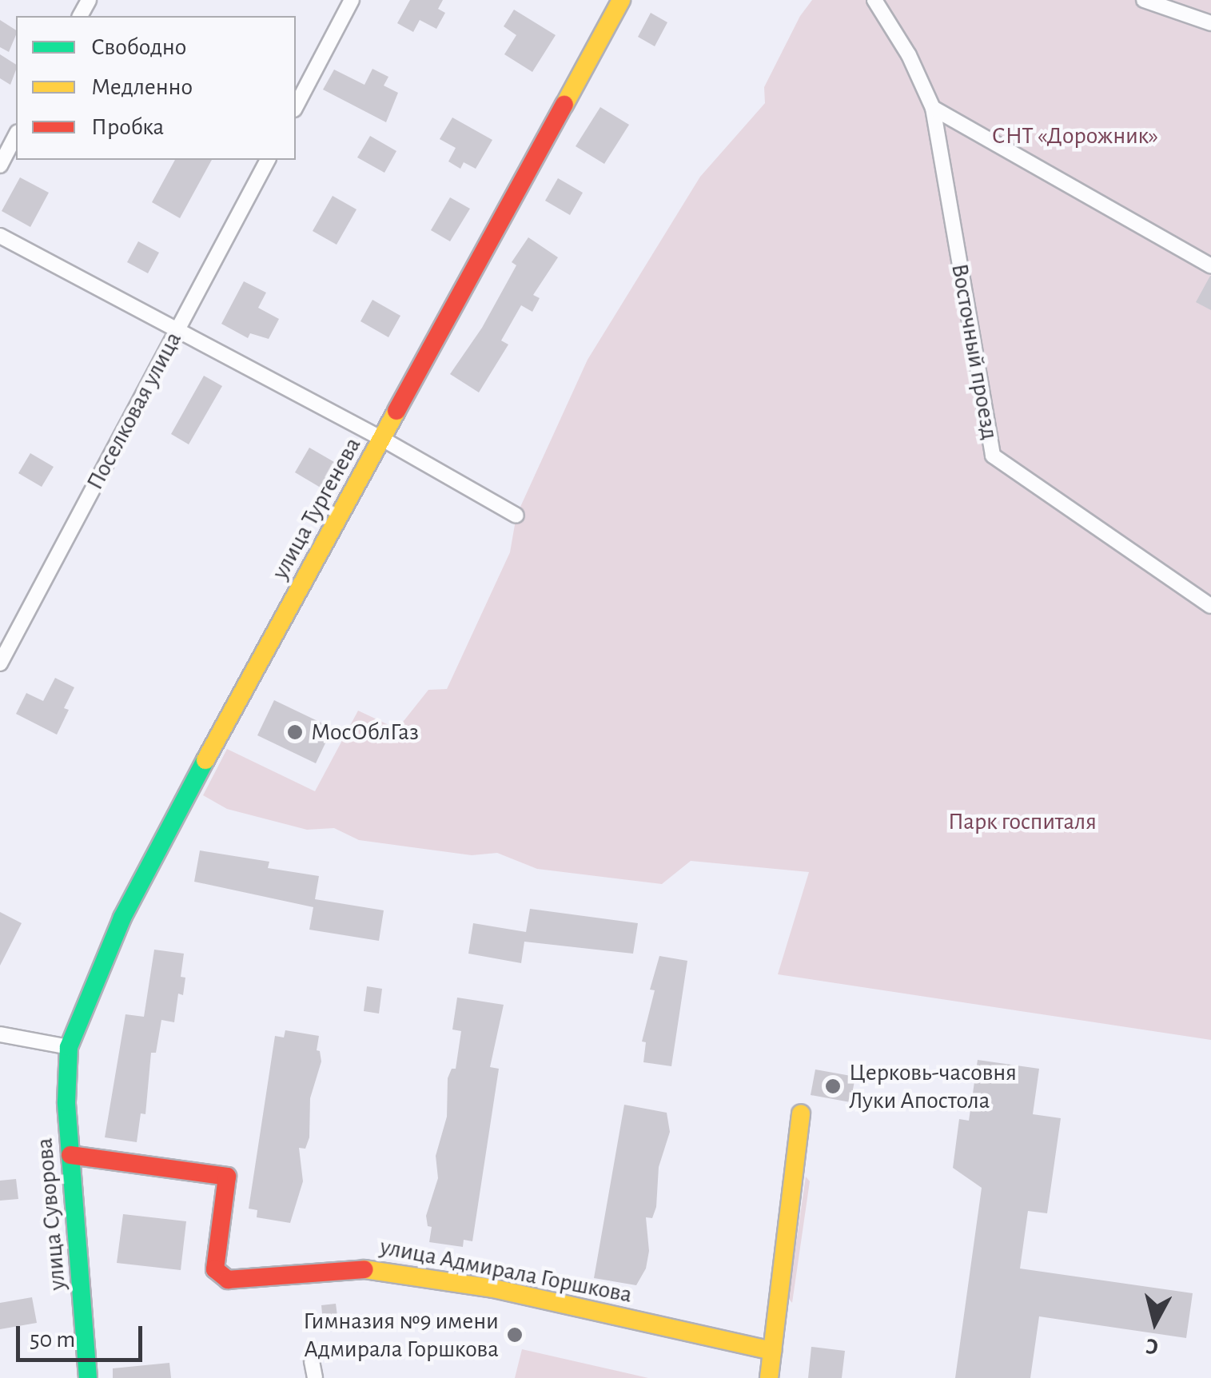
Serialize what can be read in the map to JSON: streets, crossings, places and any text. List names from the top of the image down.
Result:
{
  "streets": {
    "street": [
      "Восточный проезд",
      "Поселковая улица",
      "улица Тургенева",
      "улица Суворова",
      "улица Адмирала Горшкова"
    ]
  },
  "crossings": [
    ["улица Тургенева", "улица Суворова"],
    ["улица Суворова", "улица Адмирала Горшкова"]
  ],
  "parks": ["СНТ «Дорожник»", "Парк госпиталя"],
  "places": ["МосОблГаз", "Церковь-часовня Луки Апостола", "Гимназия №9 имени Адмирала Горшкова"],
  "legend": ["Свободно", "Медленно", "Пробка"],
  "scale_bar": "50 m",
  "north": "bottom"
}
